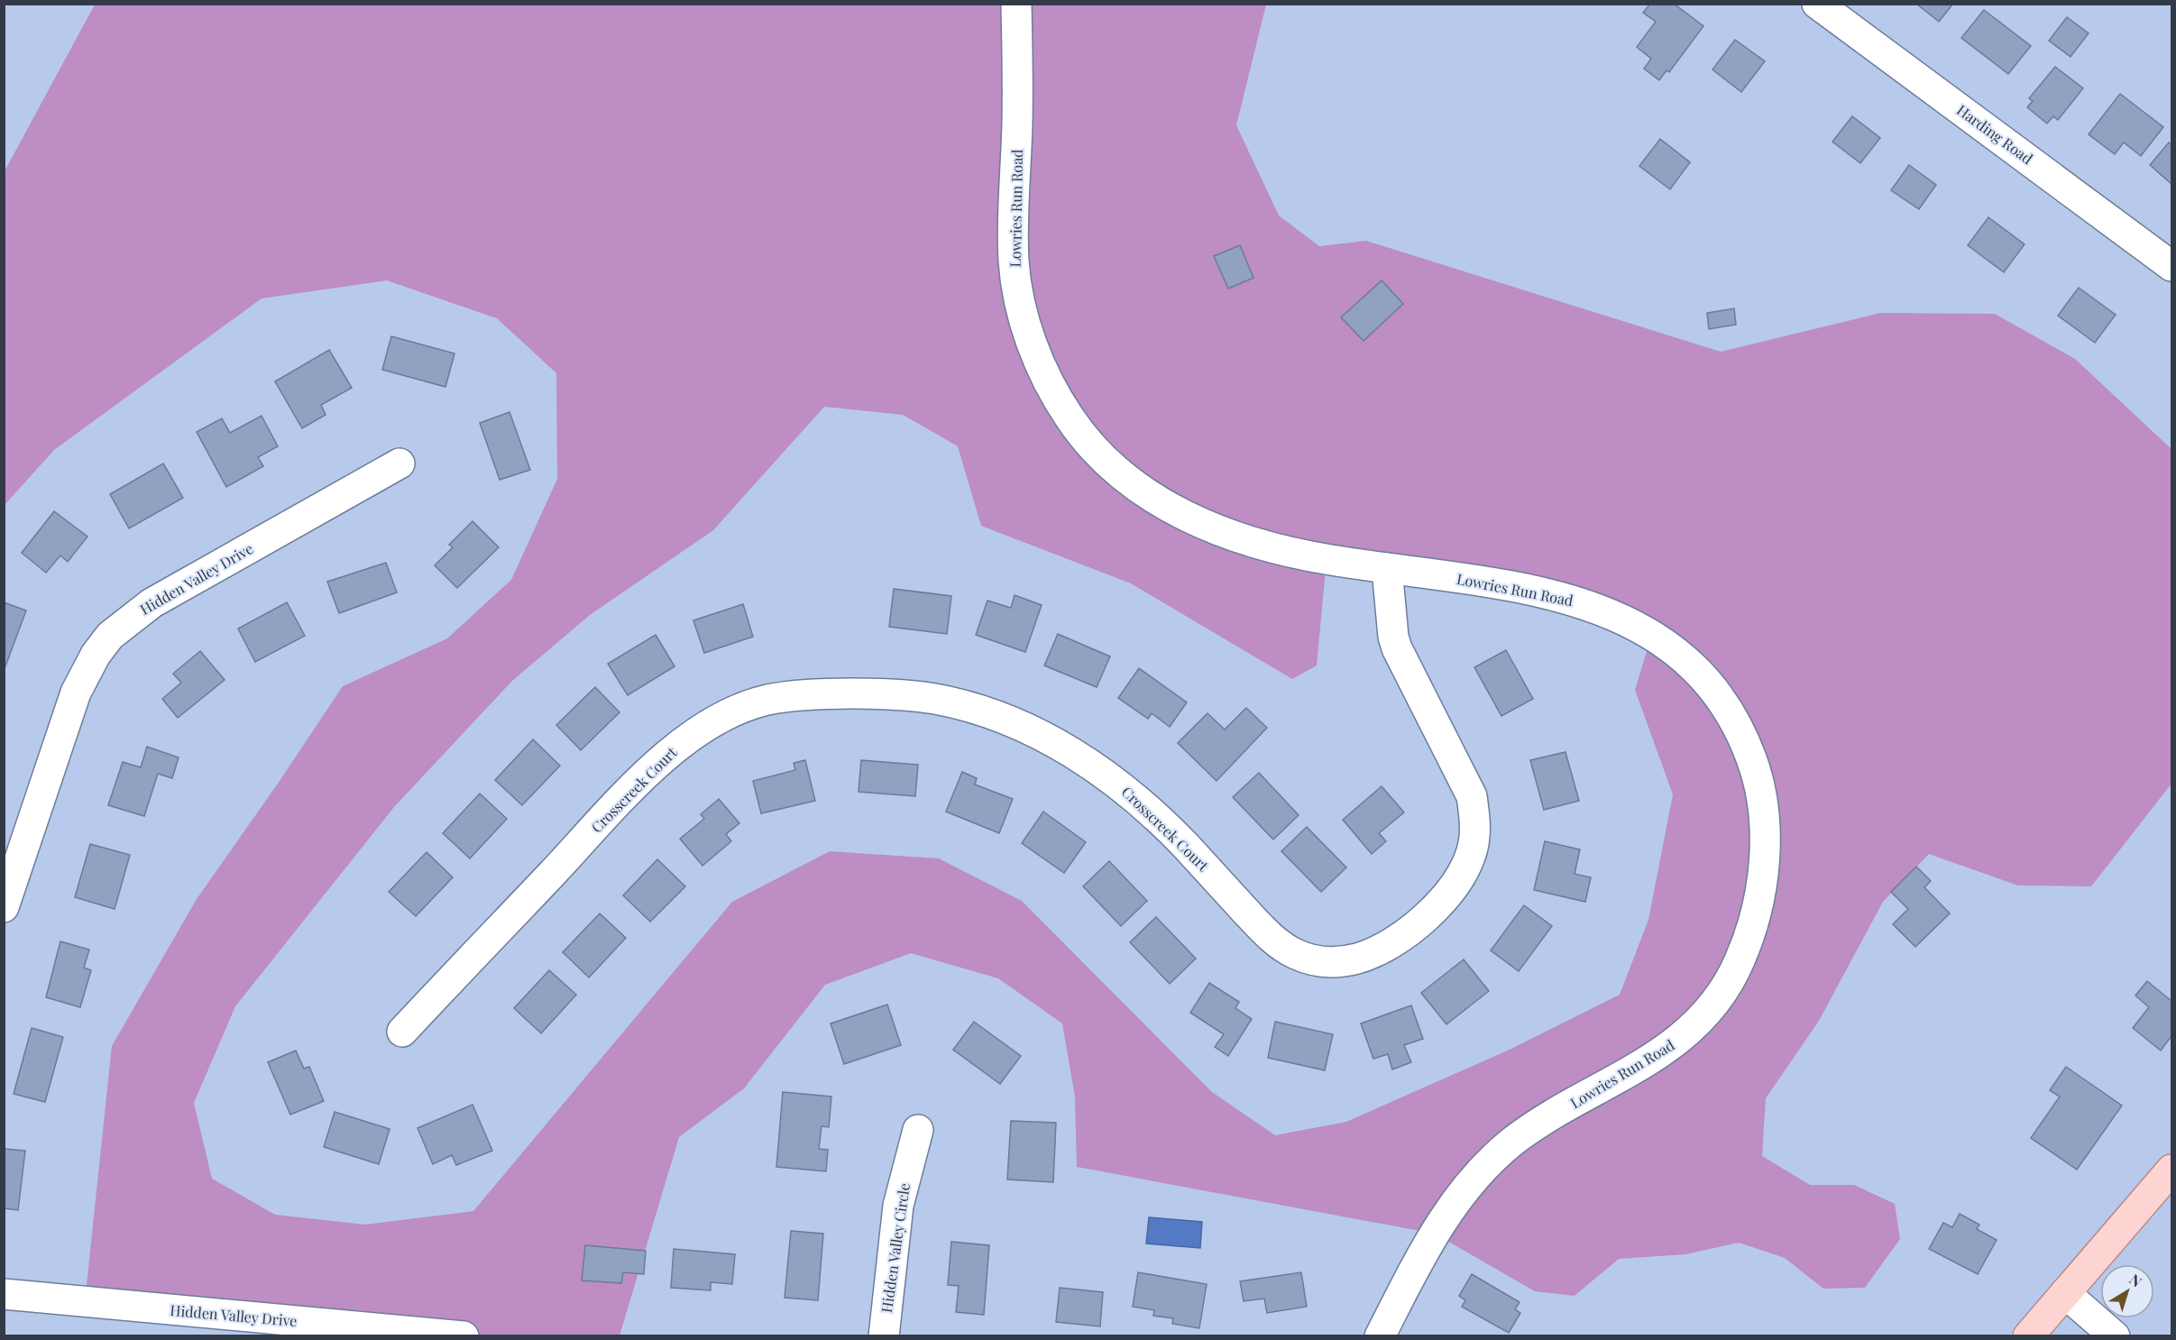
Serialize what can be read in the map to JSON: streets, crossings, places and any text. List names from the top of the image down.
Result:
{
  "streets": {
    "street": [
      "Harding Road",
      "Lowries Run Road",
      "Hidden Valley Drive",
      "Crosscreek Court",
      "Hidden Valley Circle"
    ]
  },
  "crossings": [
    ["Lowries Run Road", "Crosscreek Court"]
  ],
  "north": "top right"
}
